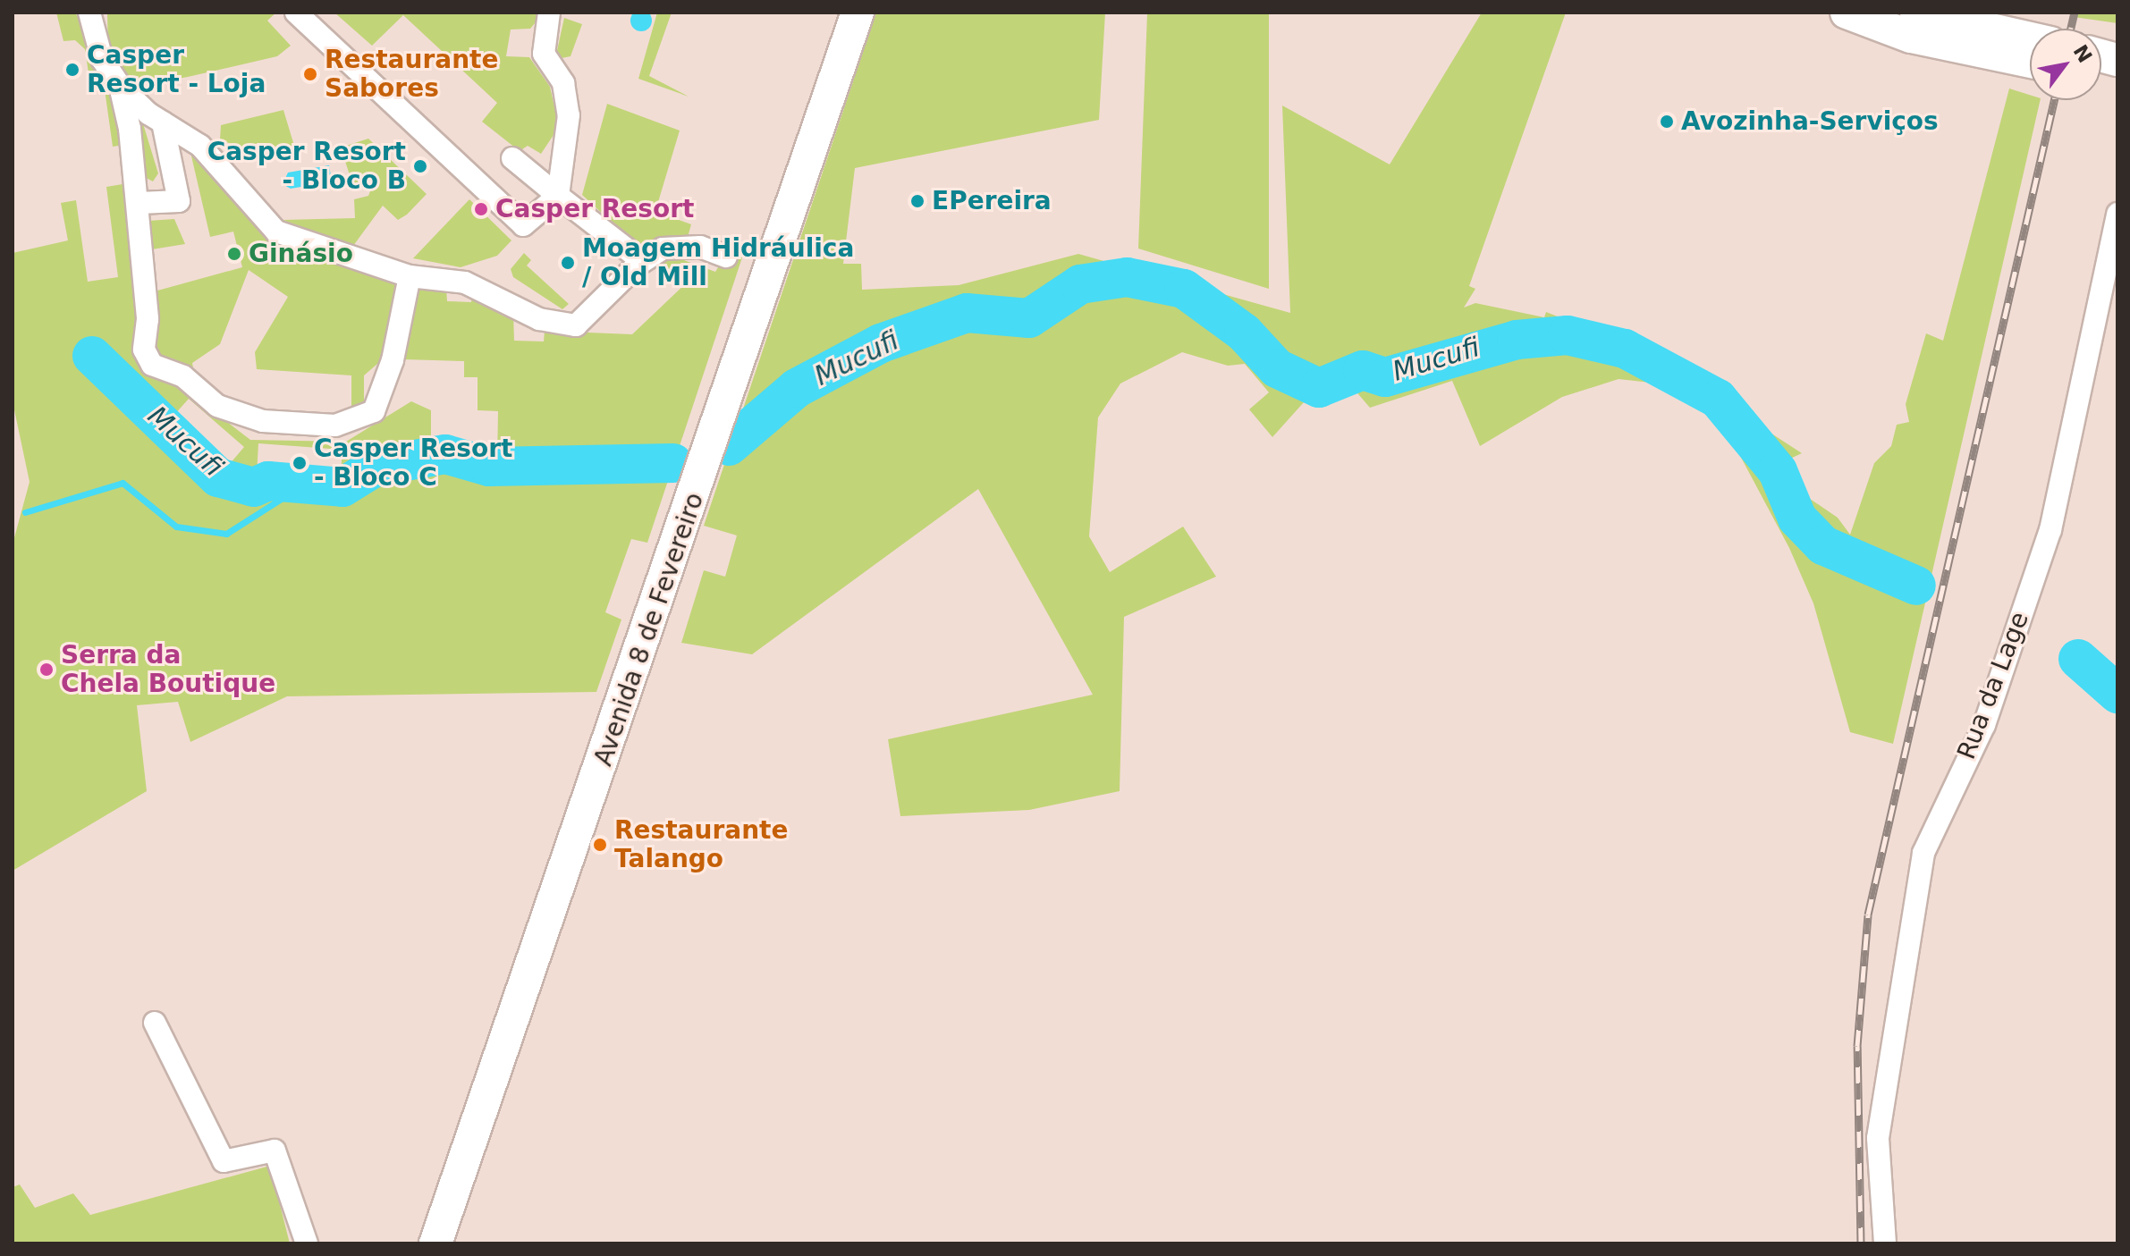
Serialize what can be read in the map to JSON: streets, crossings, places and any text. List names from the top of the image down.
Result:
{
  "streets": {
    "main road": ["Avenida 8 de Fevereiro"],
    "street": ["Rua da Lage"]
  },
  "water": ["Mucufi"],
  "places": [
    "Casper Resort - Loja",
    "Restaurante Sabores",
    "Avozinha-Serviços",
    "Casper Resort - Bloco B",
    "EPereira",
    "Casper Resort",
    "Ginásio",
    "Moagem Hidráulica / Old Mill",
    "Casper Resort - Bloco C",
    "Serra da Chela Boutique",
    "Restaurante Talango"
  ],
  "north": "top right"
}
